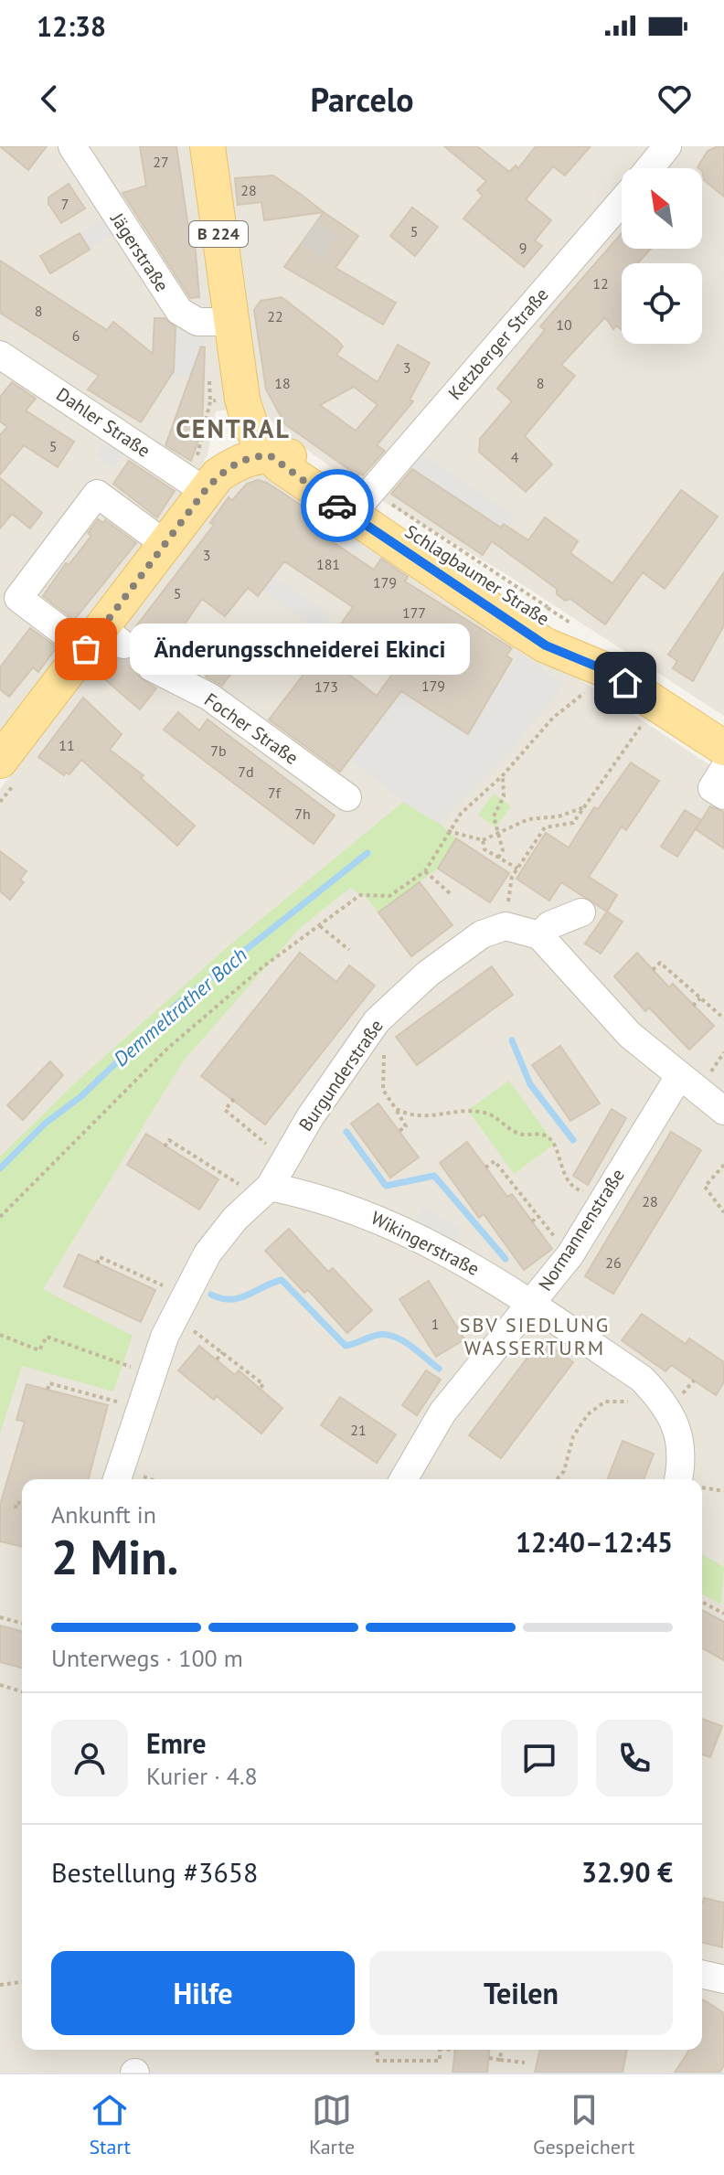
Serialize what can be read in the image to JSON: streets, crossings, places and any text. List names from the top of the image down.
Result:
{
  "streets": {
    "main road": ["B 224", "Schlagbaumer Straße"],
    "street": [
      "Jägerstraße",
      "Ketzberger Straße",
      "Dahler Straße",
      "Focher Straße",
      "Burgunderstraße",
      "Normannenstraße",
      "Wikingerstraße"
    ]
  },
  "crossings": [
    ["B 224", "Jägerstraße"],
    ["B 224", "Schlagbaumer Straße"],
    ["Ketzberger Straße", "Schlagbaumer Straße"],
    ["Burgunderstraße", "Wikingerstraße"],
    ["Normannenstraße", "Wikingerstraße"]
  ],
  "districts": ["CENTRAL", "SBV SIEDLUNG WASSERTURM"],
  "water": ["Demmeltrather Bach"],
  "places": ["Änderungsschneiderei Ekinci"],
  "house_numbers": [
    "27",
    "28",
    "7",
    "5",
    "9",
    "12",
    "8",
    "22",
    "10",
    "6",
    "3",
    "18",
    "8",
    "5",
    "4",
    "3",
    "181",
    "179",
    "5",
    "177",
    "179",
    "173",
    "11",
    "7b",
    "7d",
    "7f",
    "7h",
    "28",
    "26",
    "1",
    "21"
  ],
  "north": "top left",
  "page": {
    "status": "12:38",
    "header": "Parcelo",
    "bubble": "Änderungsschneiderei Ekinci",
    "heading": ["2 Min.", "Ankunft in", "12:40–12:45"],
    "panel": [
      "Emre",
      "Kurier · 4.8",
      "Bestellung #3658",
      "32.90 €"
    ],
    "bar": "Unterwegs · 100 m",
    "buttons": ["Hilfe", "Teilen"],
    "tabs": ["Start", "Karte", "Gespeichert"]
  }
}
